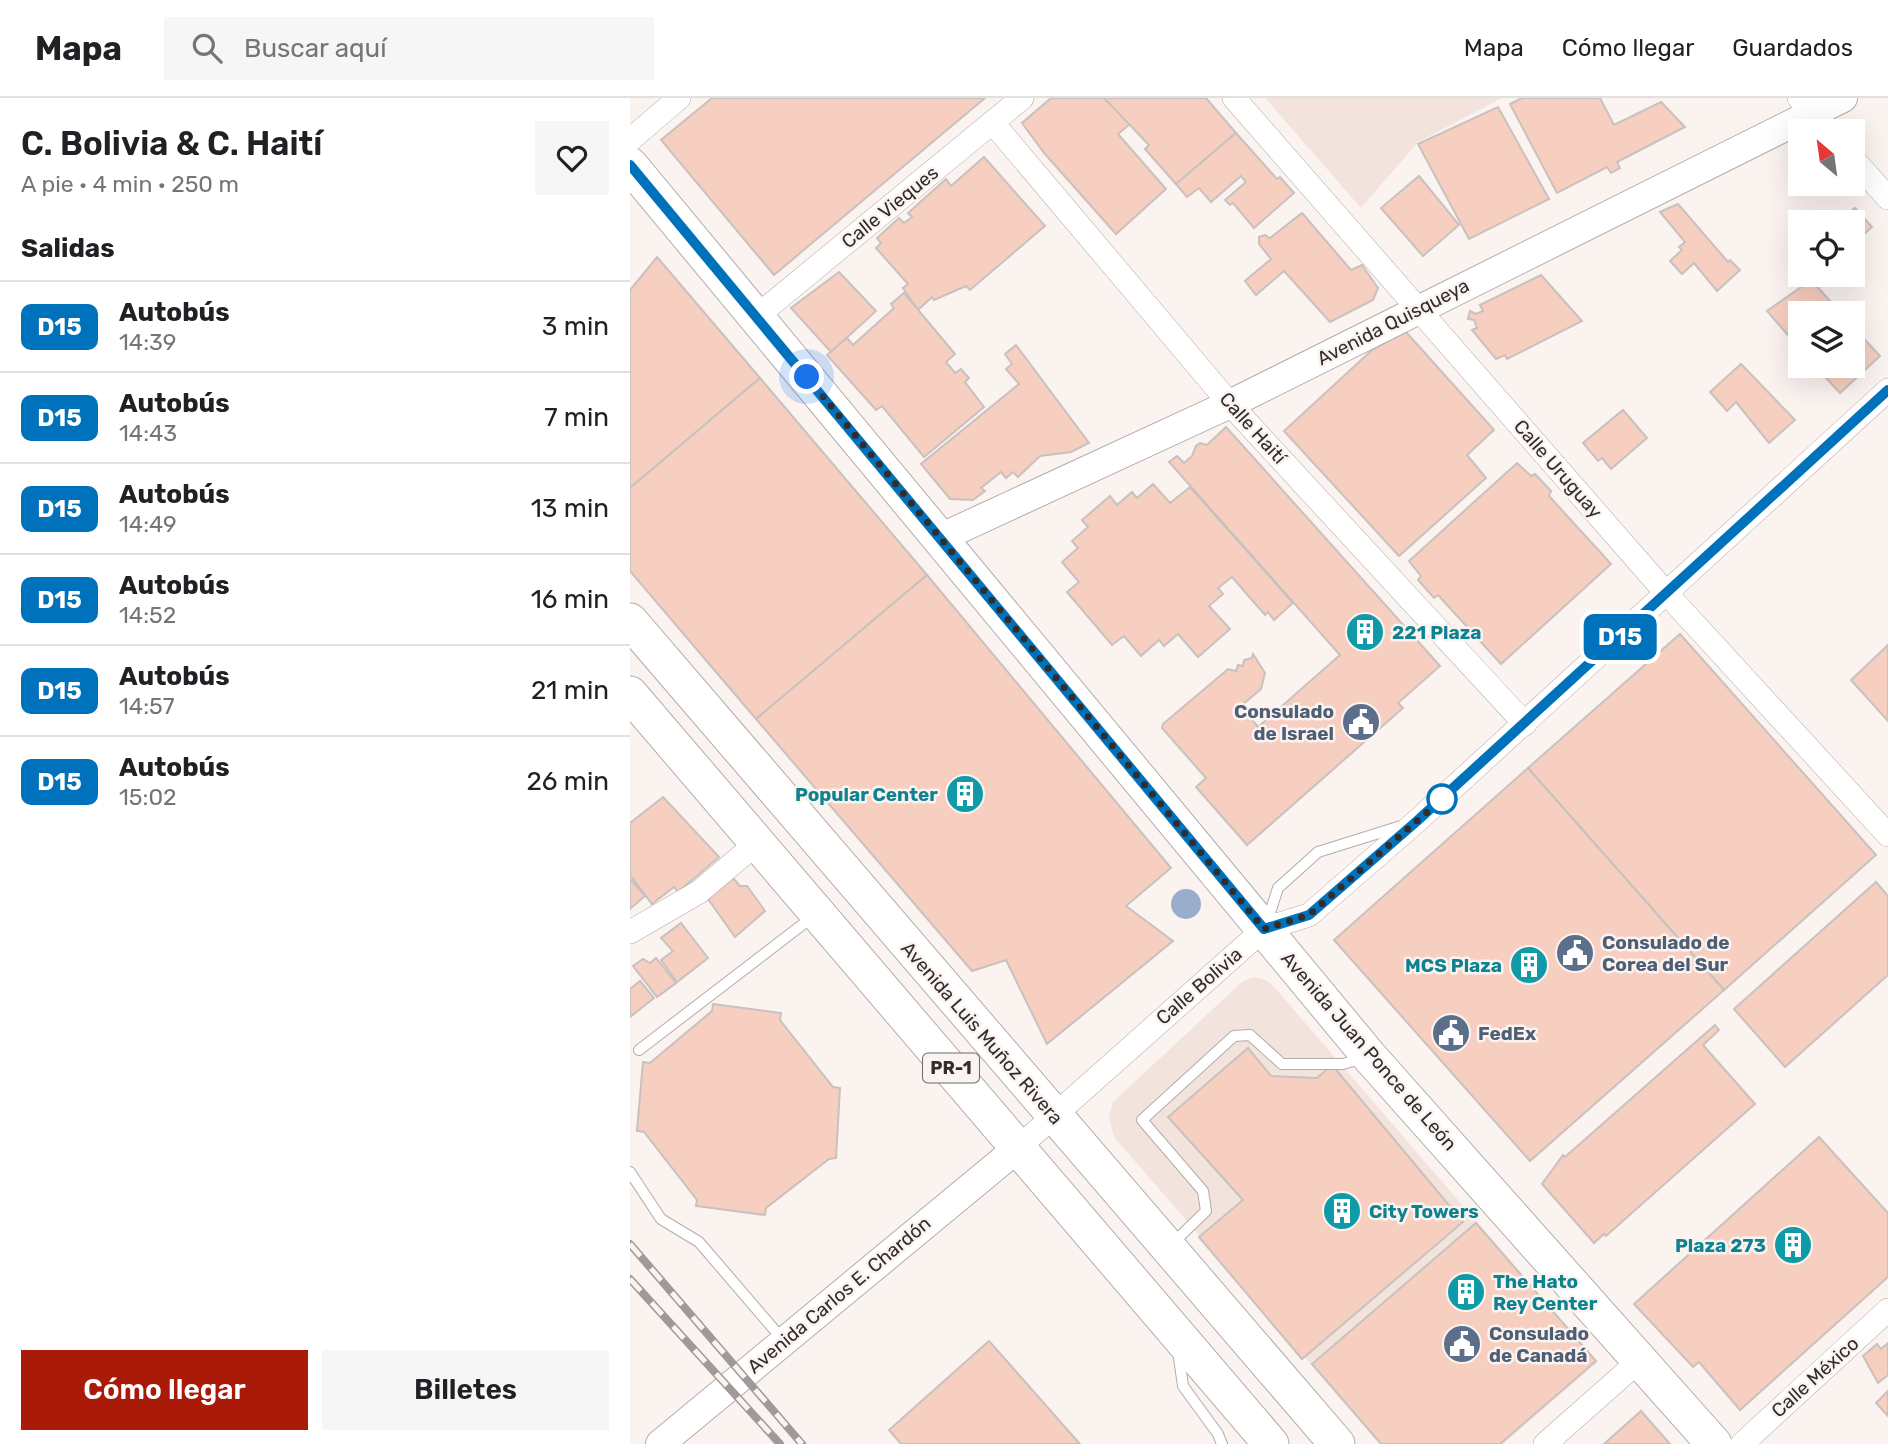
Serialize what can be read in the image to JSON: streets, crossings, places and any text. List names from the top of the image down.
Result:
{
  "streets": {
    "main road": ["Avenida Luis Muñoz Rivera", "Avenida Juan Ponce de León", "PR-1"],
    "street": [
      "Calle Vieques",
      "Avenida Quisqueya",
      "Calle Haití",
      "Calle Uruguay",
      "Calle Bolivia",
      "Avenida Carlos E. Chardón",
      "Calle México"
    ]
  },
  "crossings": [
    ["Calle Vieques", "Calle Haití"],
    ["Calle Vieques", "Avenida Juan Ponce de León"],
    ["Avenida Quisqueya", "Calle Haití"],
    ["Avenida Quisqueya", "Calle Uruguay"],
    ["Avenida Quisqueya", "Avenida Juan Ponce de León"],
    ["Calle Haití", "Calle Bolivia"],
    ["Calle Uruguay", "Calle Bolivia"],
    ["Calle Bolivia", "Avenida Luis Muñoz Rivera"],
    ["Calle Bolivia", "Avenida Juan Ponce de León"],
    ["Calle Bolivia", "PR-1"],
    ["Calle Bolivia", "Avenida Carlos E. Chardón"],
    ["PR-1", "Avenida Carlos E. Chardón"]
  ],
  "places": {
    "building": [
      "221 Plaza",
      "Popular Center",
      "MCS Plaza",
      "City Towers",
      "Plaza 273",
      "The Hato Rey Center"
    ],
    "public building": [
      "Consulado de Israel",
      "Consulado de Corea del Sur",
      "FedEx",
      "Consulado de Canadá"
    ]
  },
  "lines": ["bus line D15"],
  "north": "top left",
  "page": {
    "header": "Mapa",
    "search": "Buscar aquí",
    "nav": ["Mapa", "Cómo llegar", "Guardados"],
    "heading": [
      ["C. Bolivia & C. Haití", "A pie · 4 min · 250 m"],
      "Salidas"
    ],
    "on_map": "D15",
    "list": [
      {
        "mark": "D15",
        "name": "Autobús",
        "note": "14:39",
        "value": "3 min"
      },
      {
        "mark": "D15",
        "name": "Autobús",
        "note": "14:43",
        "value": "7 min"
      },
      {
        "mark": "D15",
        "name": "Autobús",
        "note": "14:49",
        "value": "13 min"
      },
      {
        "mark": "D15",
        "name": "Autobús",
        "note": "14:52",
        "value": "16 min"
      },
      {
        "mark": "D15",
        "name": "Autobús",
        "note": "14:57",
        "value": "21 min"
      },
      {
        "mark": "D15",
        "name": "Autobús",
        "note": "15:02",
        "value": "26 min"
      }
    ],
    "buttons": ["Cómo llegar", "Billetes"]
  }
}
